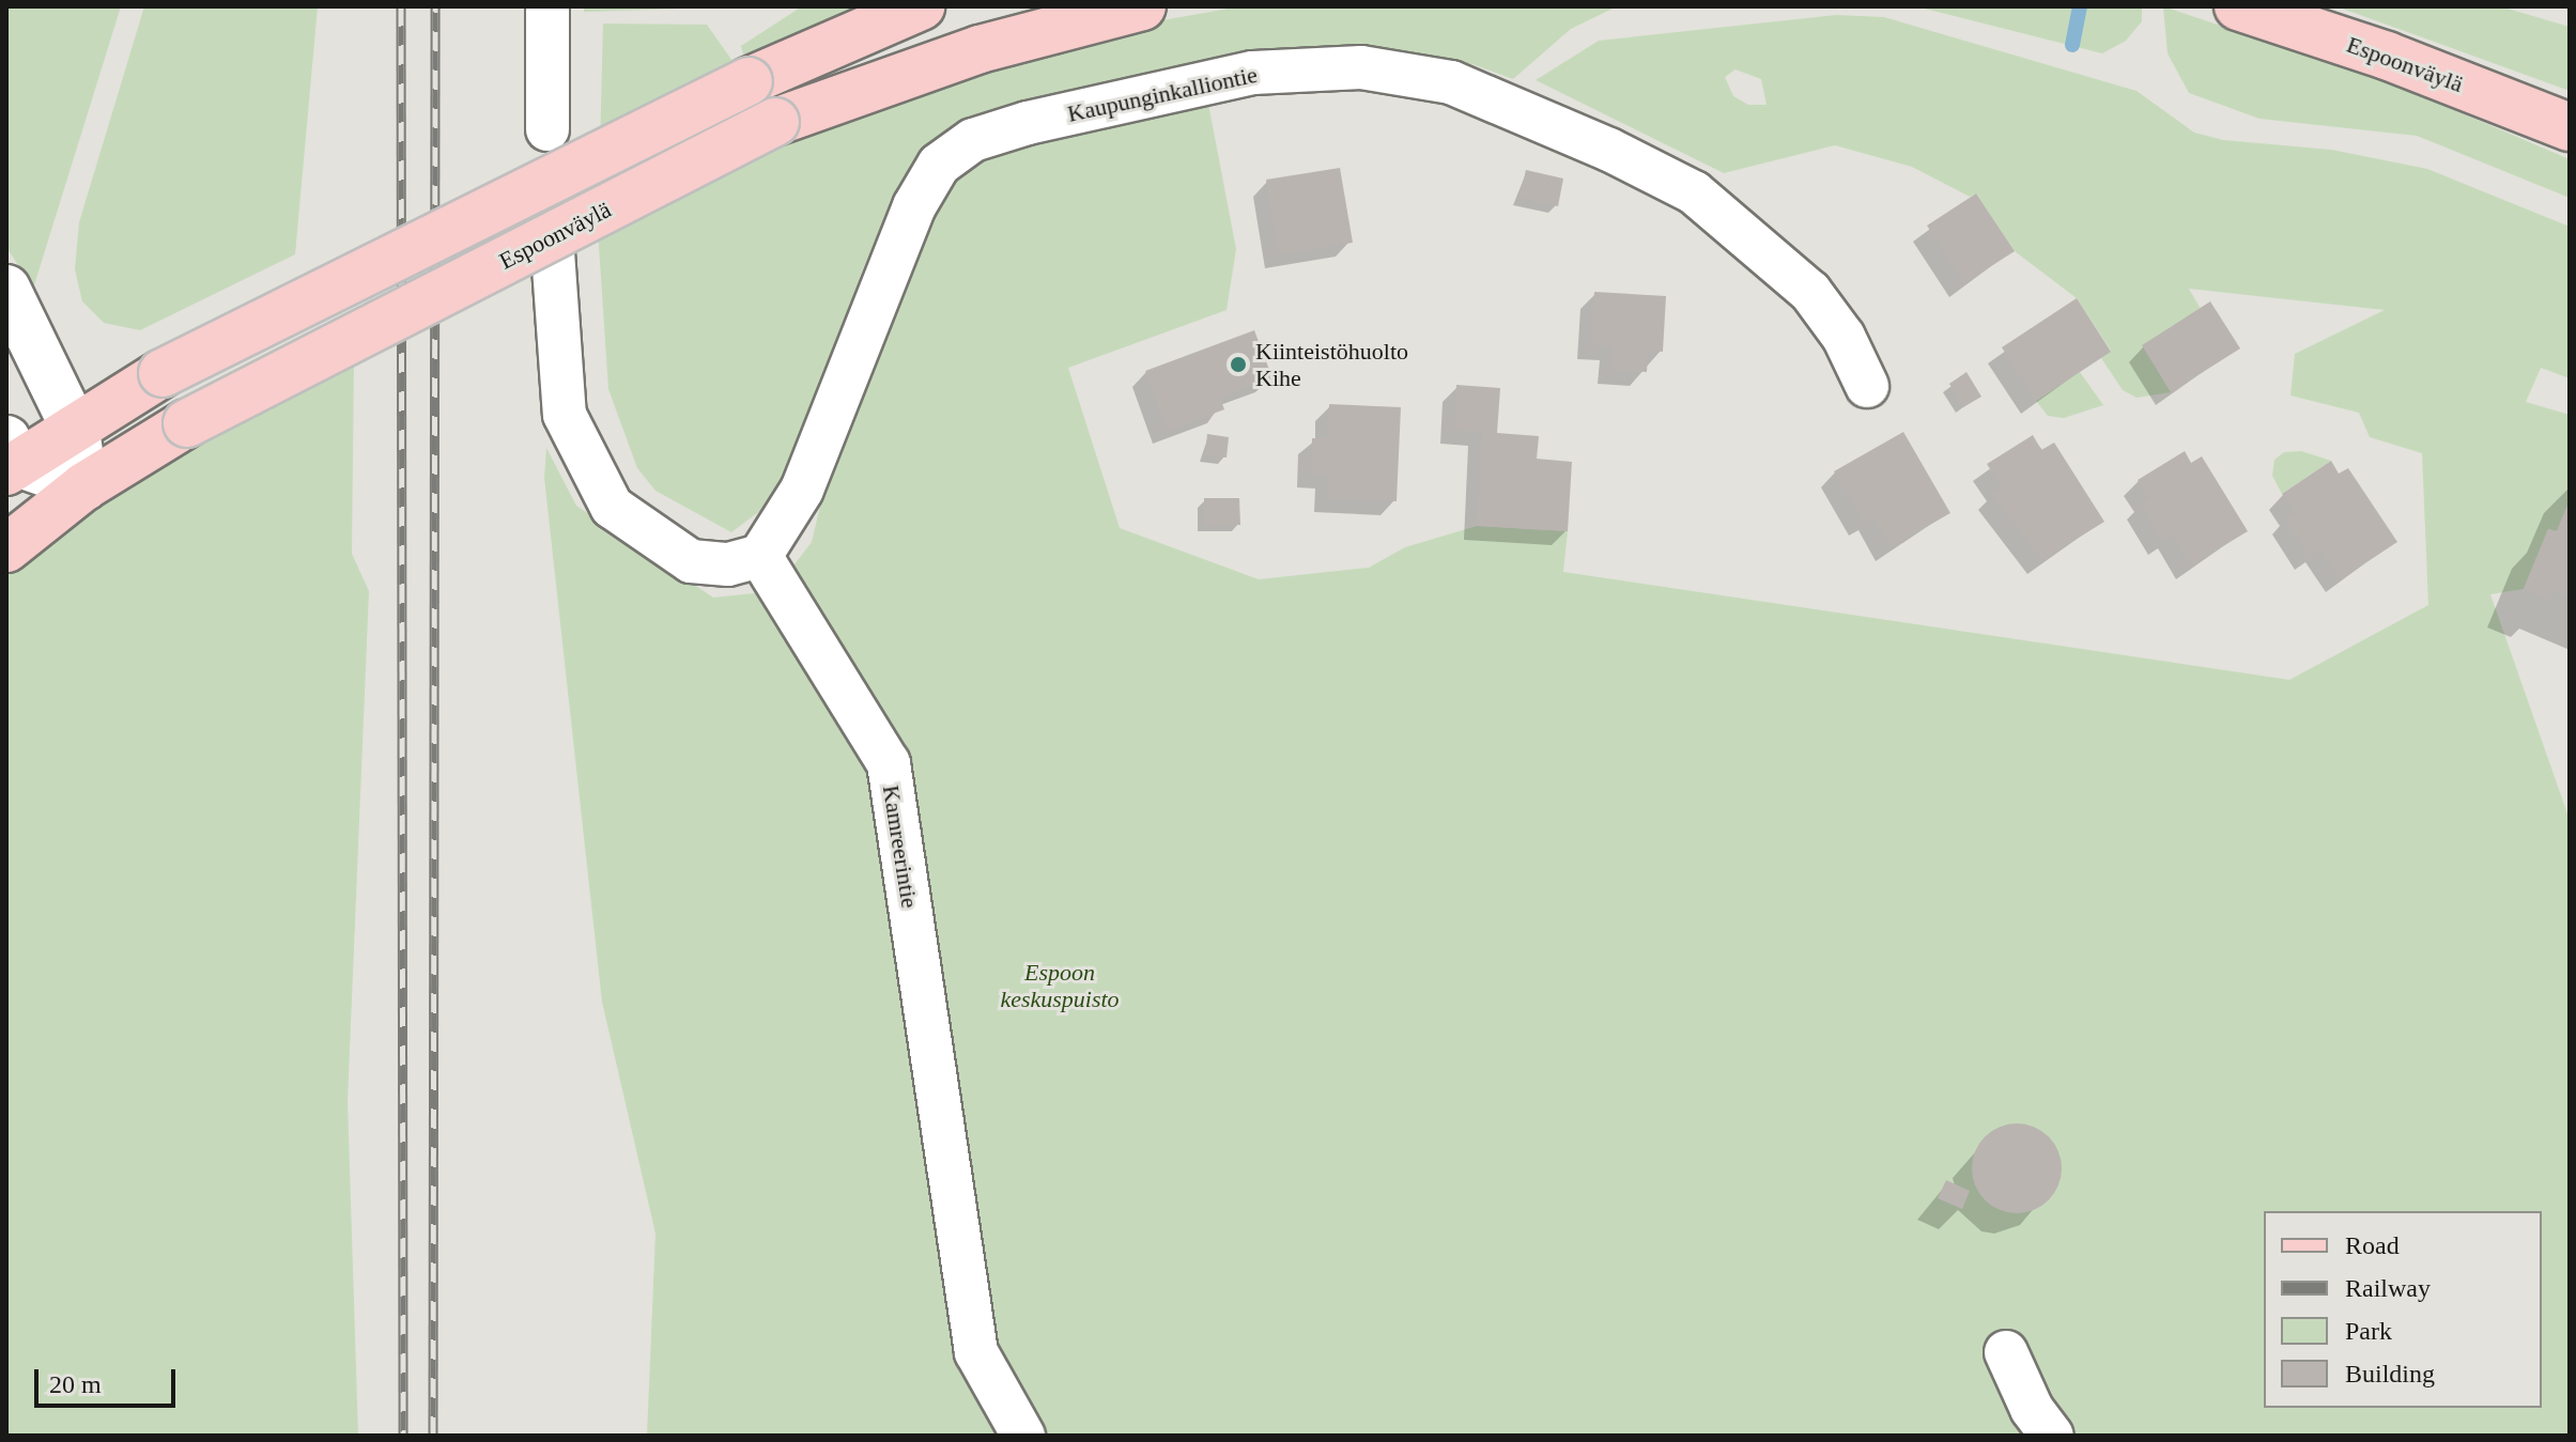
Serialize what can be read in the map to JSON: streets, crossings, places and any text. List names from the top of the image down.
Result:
{
  "streets": {
    "main road": ["Espoonväylä"],
    "street": ["Kaupunginkalliontie", "Kamreerintie"]
  },
  "crossings": [
    ["Kaupunginkalliontie", "Kamreerintie"]
  ],
  "parks": ["Espoon keskuspuisto"],
  "places": ["Kiinteistöhuolto Kihe"],
  "legend": [
    "Road",
    "Railway",
    "Park",
    "Building"
  ],
  "scale_bar": "20 m"
}
